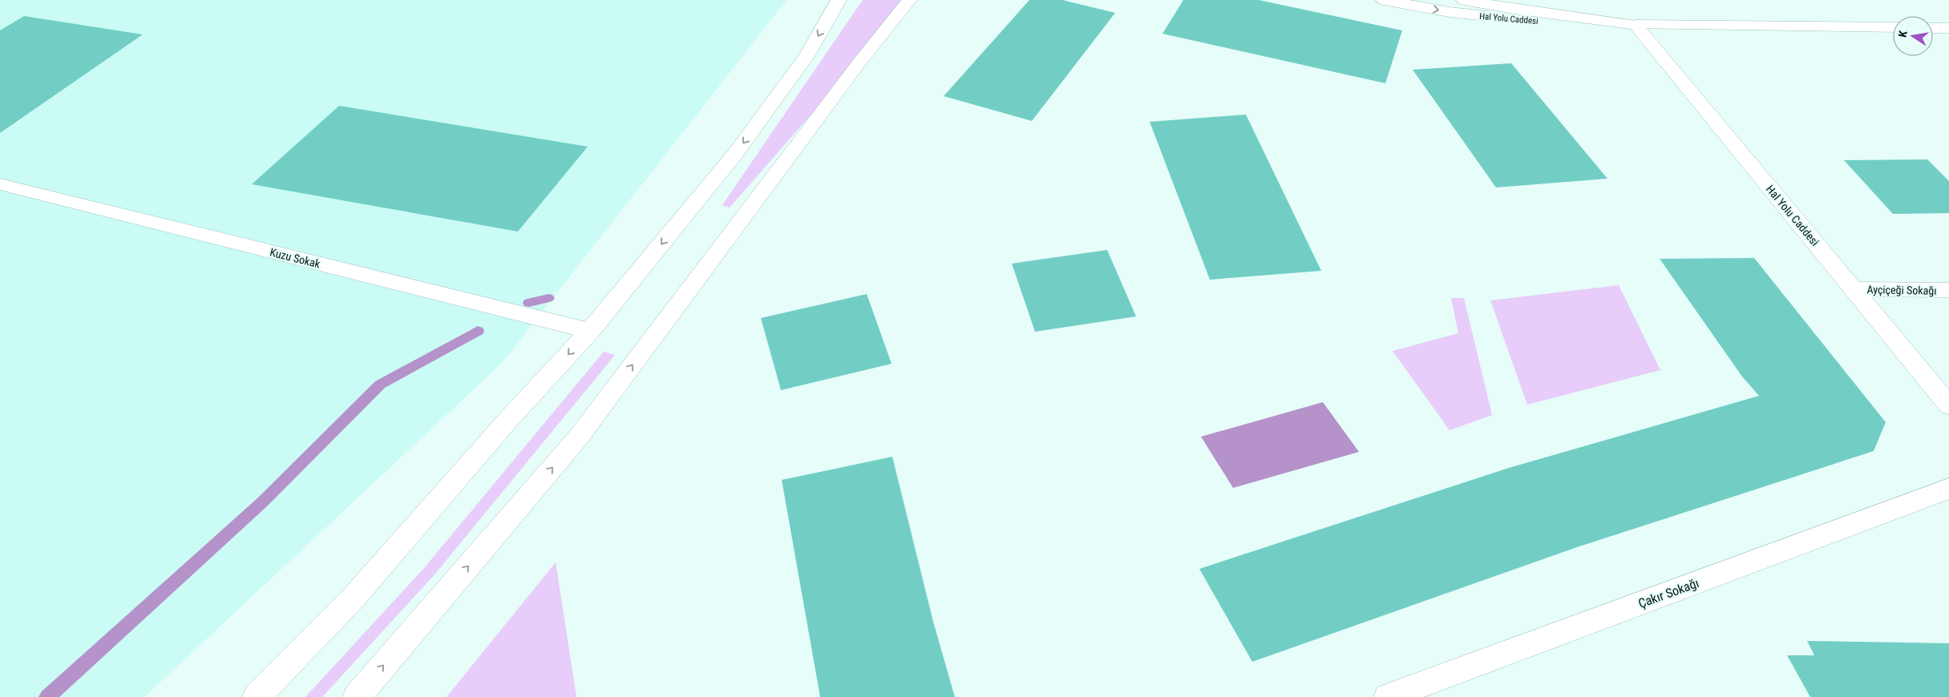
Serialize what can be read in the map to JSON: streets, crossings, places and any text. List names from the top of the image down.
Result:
{
  "streets": {
    "street": [
      "Hal Yolu Caddesi",
      "Kuzu Sokak",
      "Ayçiçeği Sokağı",
      "Çakır Sokağı"
    ]
  },
  "crossings": [
    ["Hal Yolu Caddesi", "Ayçiçeği Sokağı"]
  ],
  "north": "left"
}
